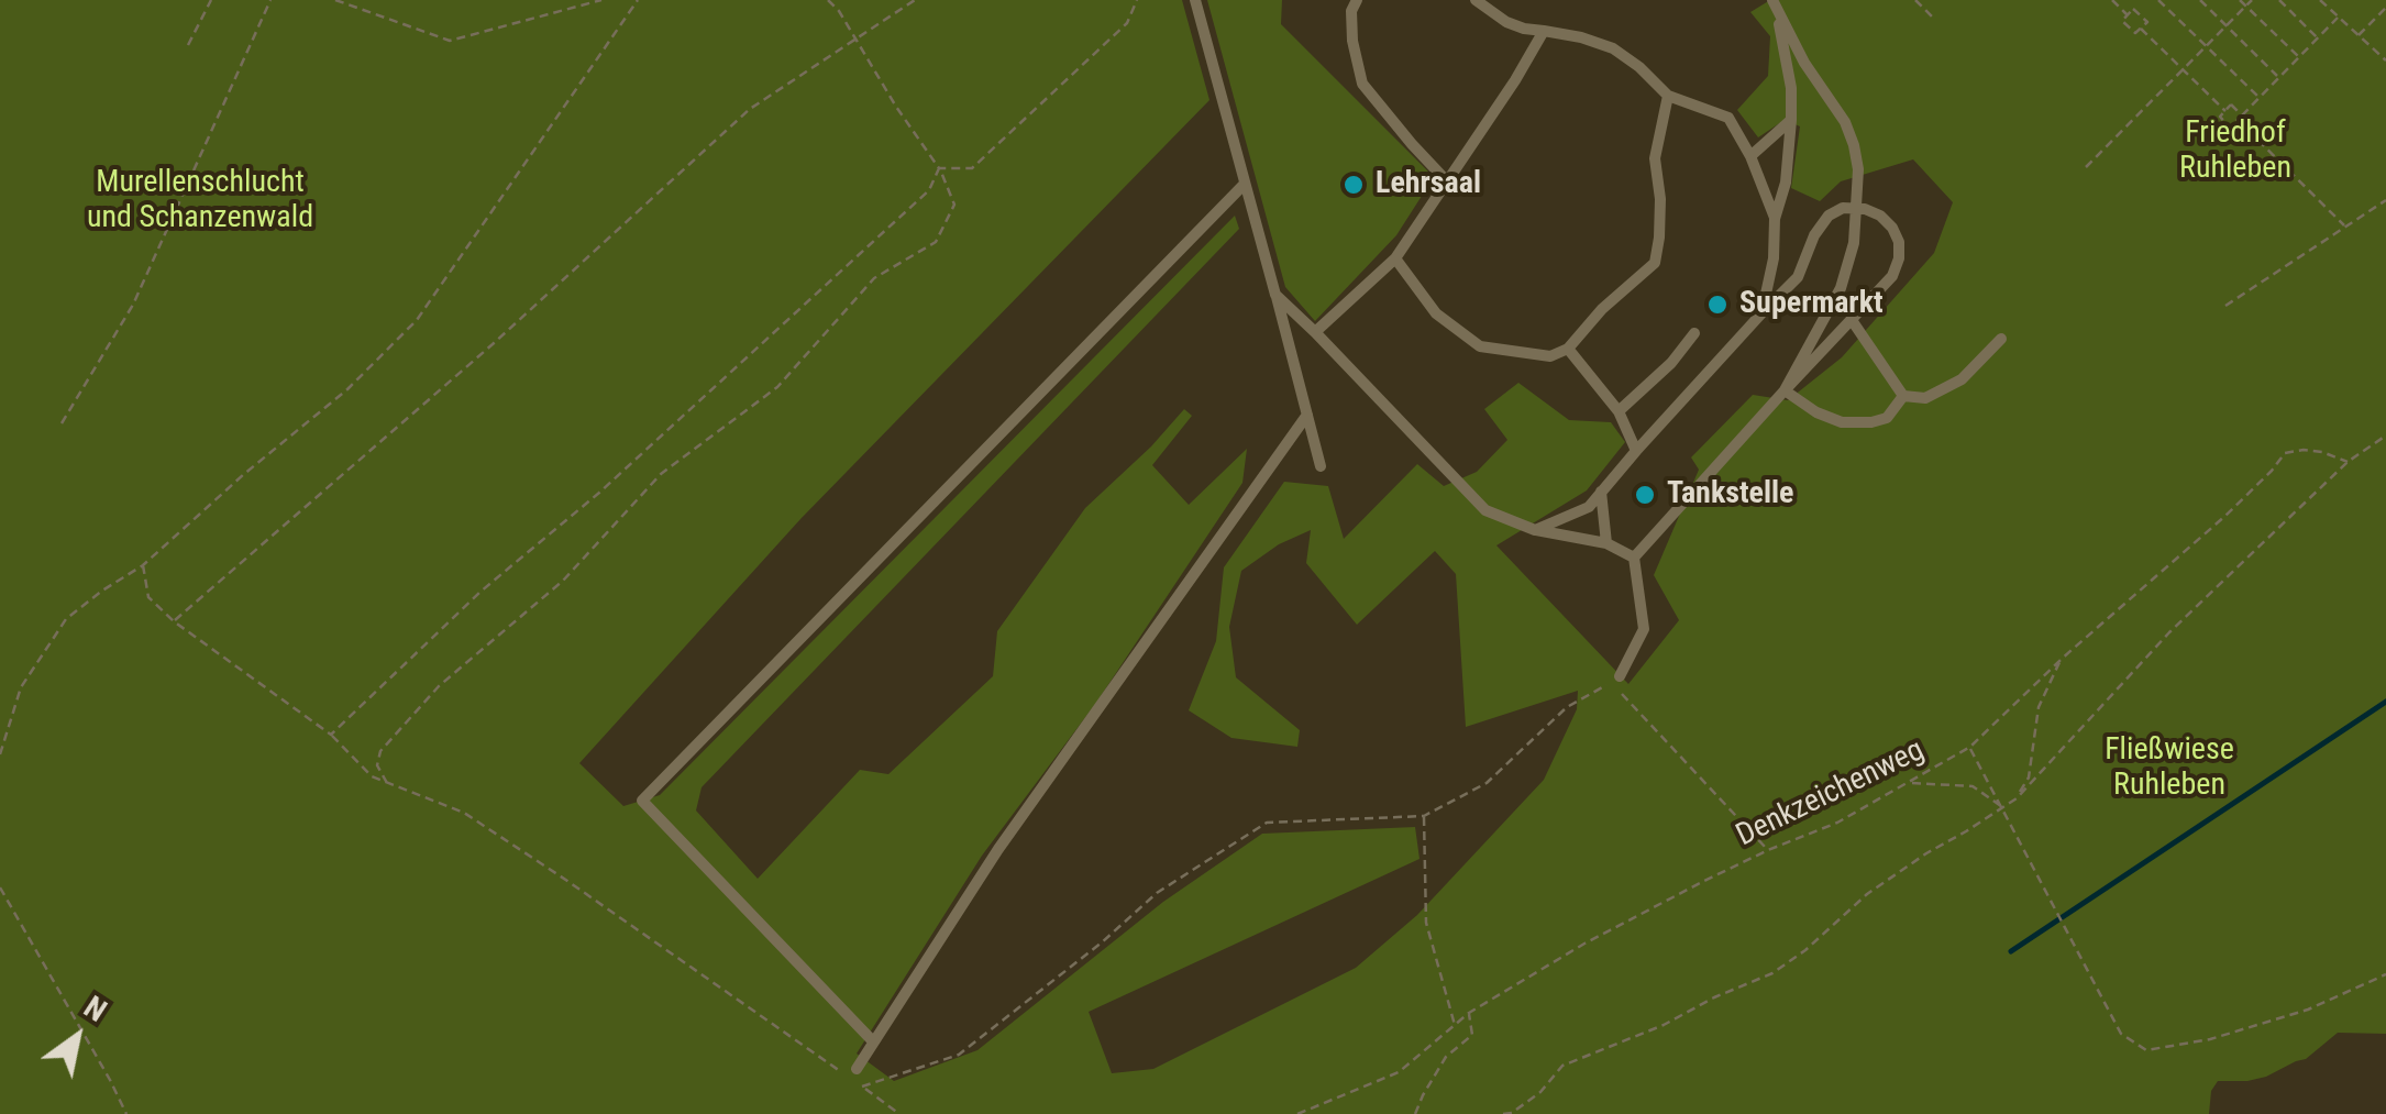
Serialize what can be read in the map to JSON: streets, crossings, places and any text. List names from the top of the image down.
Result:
{
  "streets": {
    "path": ["Denkzeichenweg"]
  },
  "parks": ["Friedhof Ruhleben", "Murellenschlucht und Schanzenwald", "Fließwiese Ruhleben"],
  "places": ["Lehrsaal", "Supermarkt", "Tankstelle"],
  "north": "top right"
}
